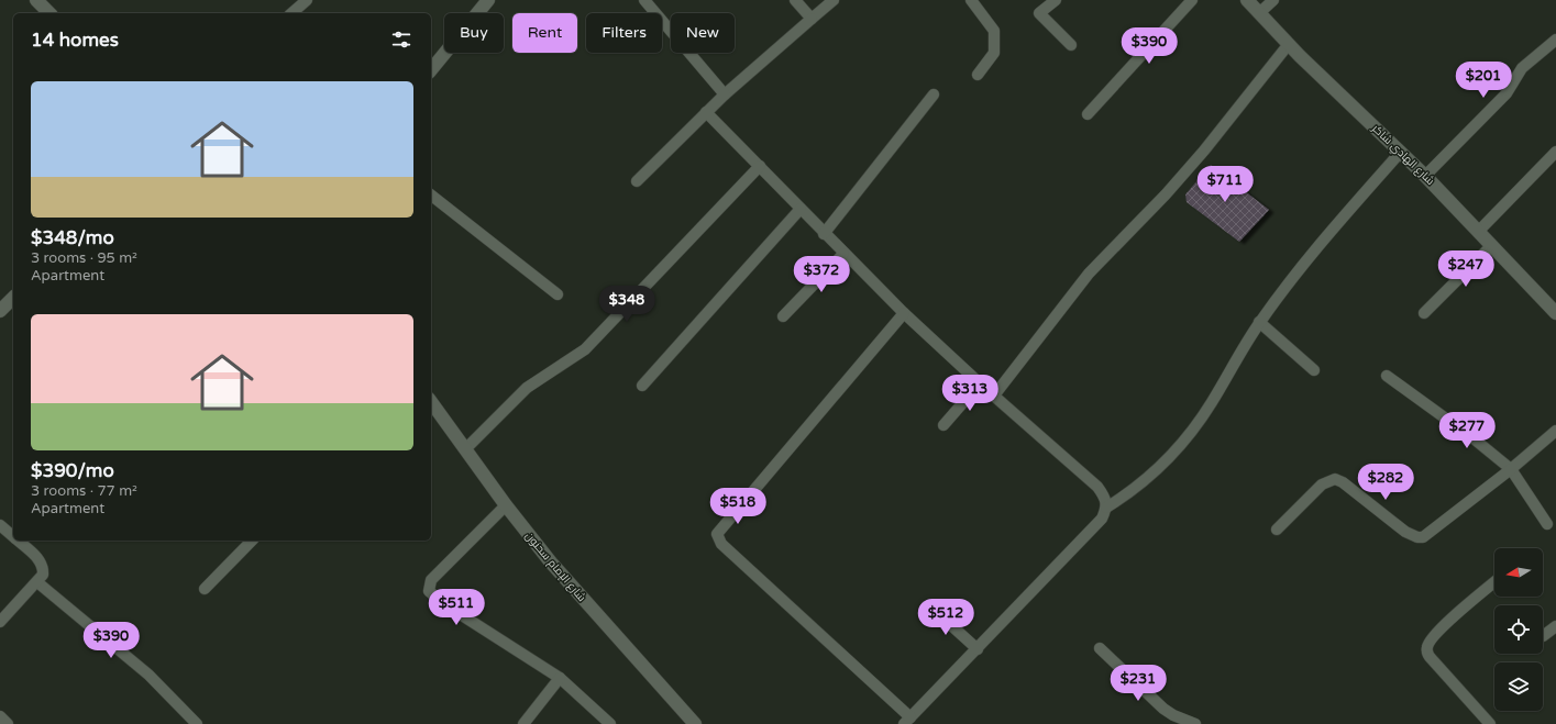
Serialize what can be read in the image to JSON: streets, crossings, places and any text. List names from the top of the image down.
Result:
{
  "streets": {
    "street": ["شارع الهادي شاكر", "شارع الإمام سحنون"]
  },
  "north": "left",
  "page": {
    "chip": [
      "Buy",
      "Rent",
      "Filters",
      "New"
    ],
    "heading": "14 homes",
    "price": [
      "$390",
      "$201",
      "$711",
      "$247",
      "$372",
      "$348",
      "$313",
      "$277",
      "$282",
      "$518",
      "$511",
      "$512",
      "$390",
      "$231"
    ],
    "list": [
      {
        "name": "$348/mo",
        "note": "3 rooms · 95 m² · Apartment"
      },
      {
        "name": "$390/mo",
        "note": "3 rooms · 77 m² · Apartment"
      }
    ]
  }
}
